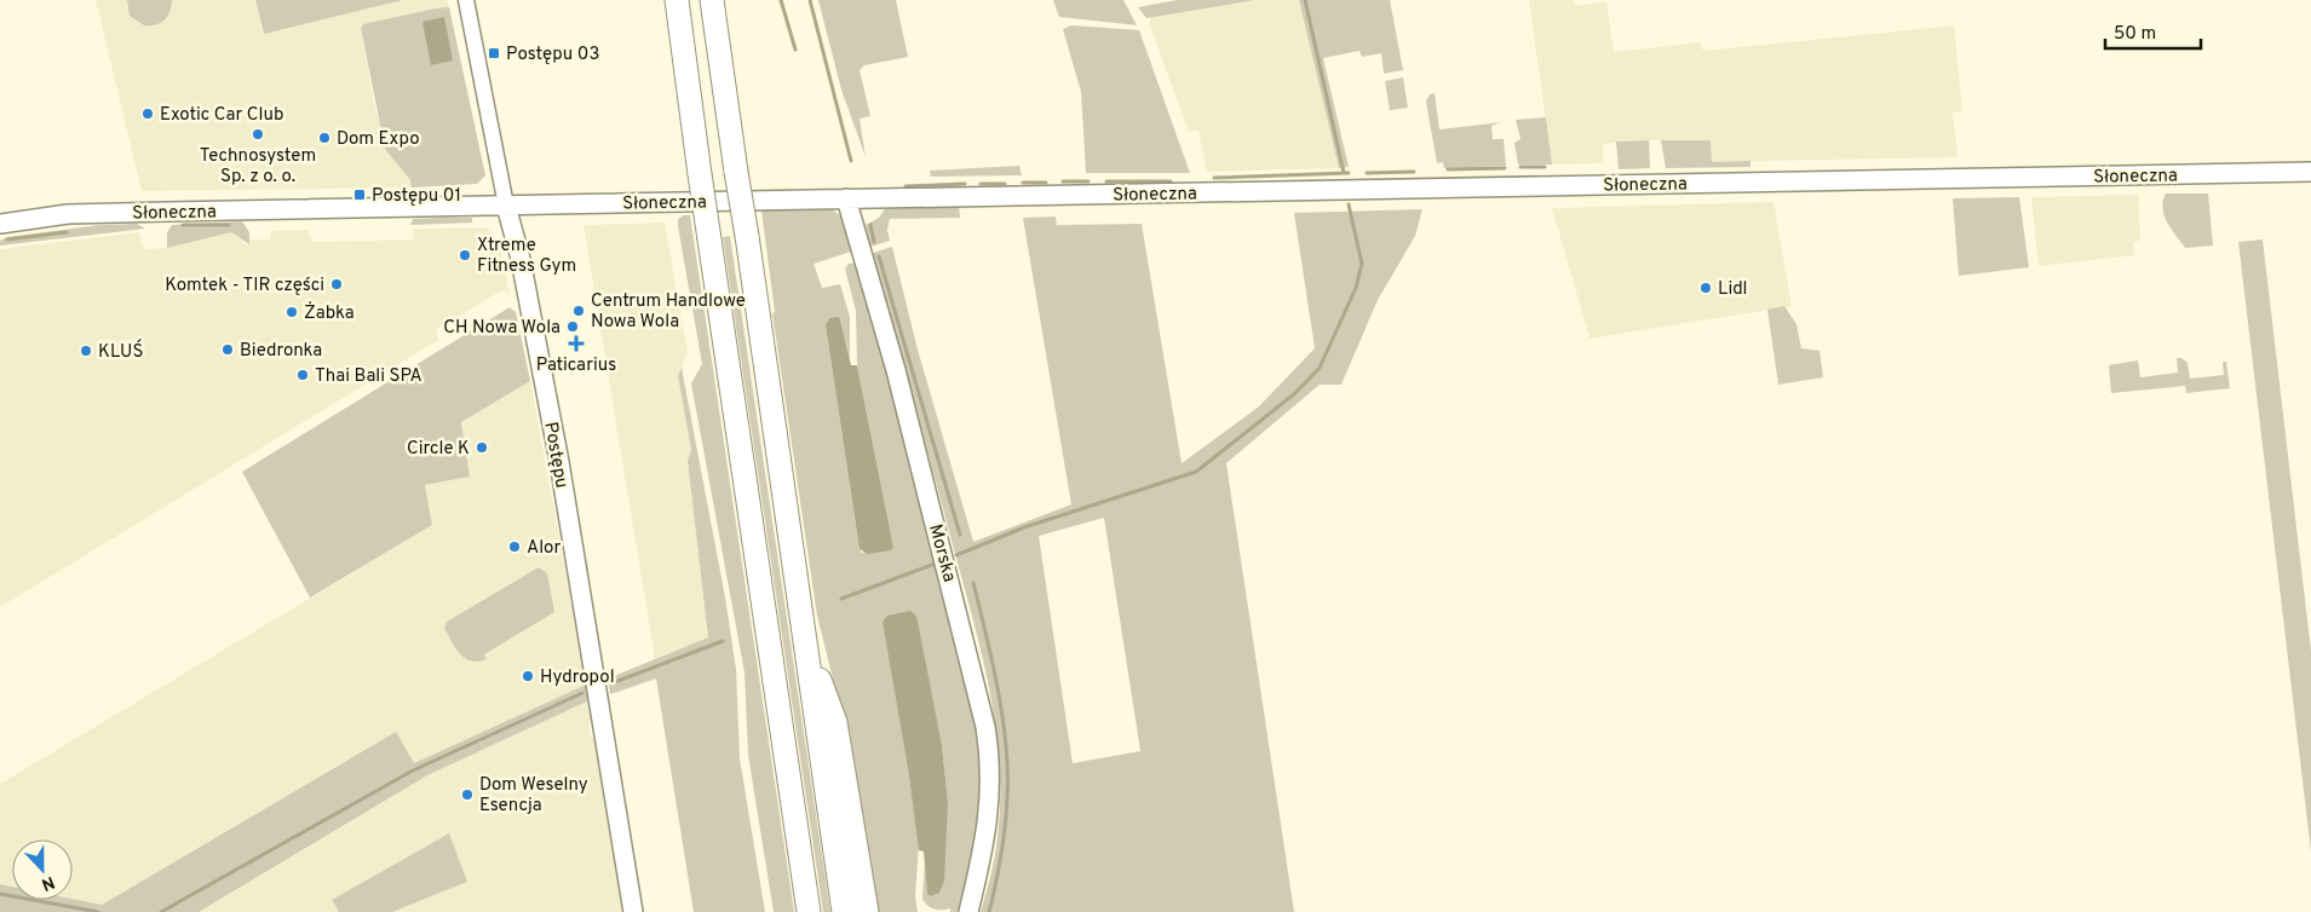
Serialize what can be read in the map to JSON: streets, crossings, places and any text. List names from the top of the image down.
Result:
{
  "streets": {
    "main road": ["Słoneczna", "Postępu", "Morska"]
  },
  "crossings": [
    ["Słoneczna", "Postępu"],
    ["Słoneczna", "Morska"]
  ],
  "places": {
    "transit": ["Postępu 03", "Postępu 01"],
    "other": [
      "Exotic Car Club",
      "Technosystem Sp. z o. o.",
      "Dom Expo",
      "Xtreme Fitness Gym",
      "Komtek - TIR części",
      "Lidl",
      "Centrum Handlowe Nowa Wola",
      "Żabka",
      "CH Nowa Wola",
      "Biedronka",
      "KLUŚ",
      "Thai Bali SPA",
      "Circle K",
      "Alor",
      "Hydropol",
      "Dom Weselny Esencja"
    ],
    "health": ["Paticarius"]
  },
  "scale_bar": "50 m",
  "north": "bottom"
}
